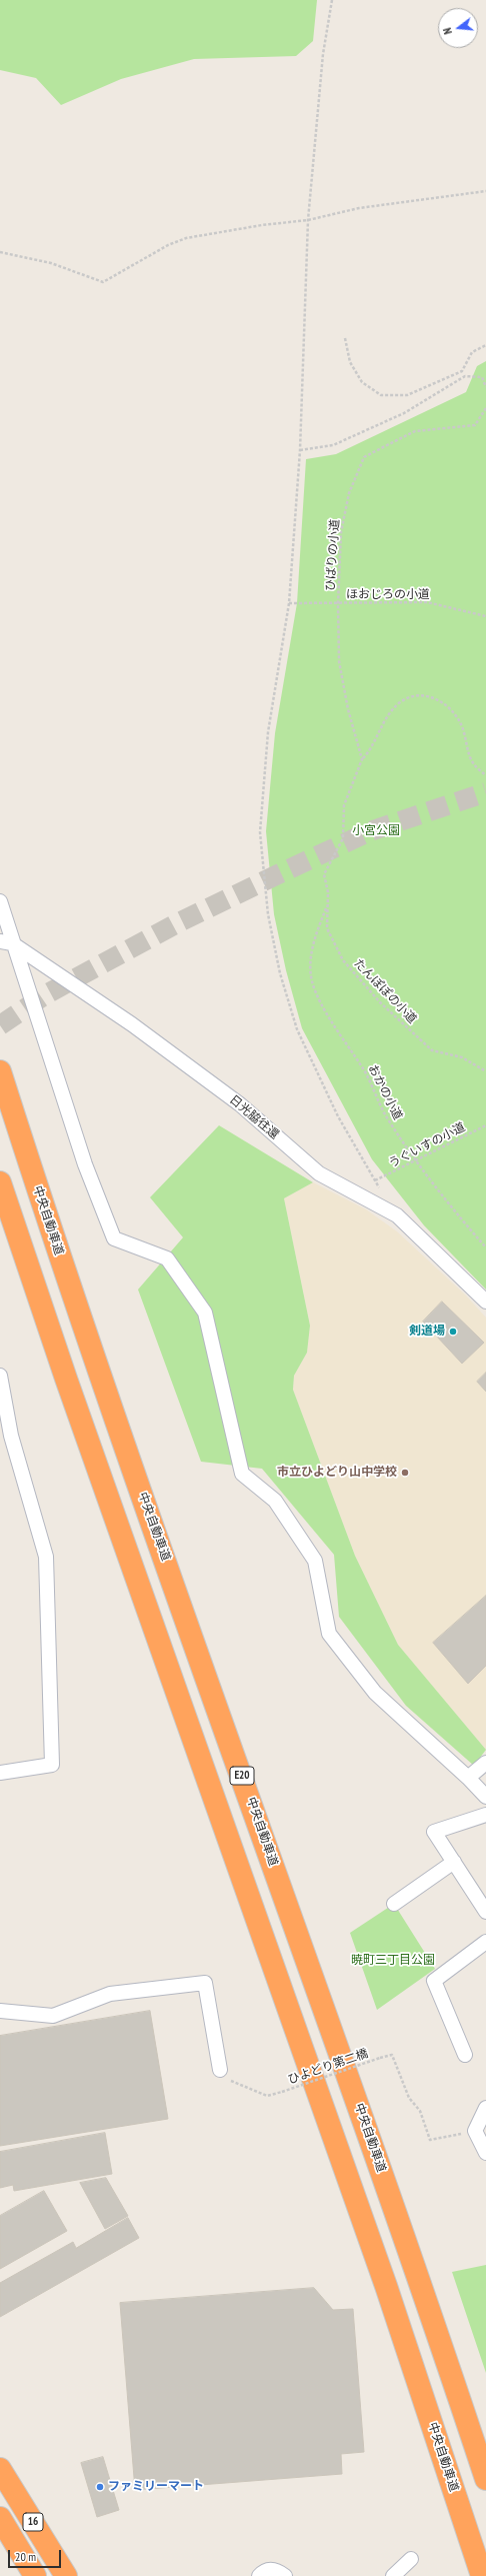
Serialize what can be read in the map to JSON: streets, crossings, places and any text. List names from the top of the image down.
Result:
{
  "streets": {
    "highway": ["中央自動車道", "E20", "16"],
    "street": ["日光脇往還"],
    "path": [
      "ひばりの小道",
      "ほおじろの小道",
      "たんぽぽの小道",
      "おかの小道",
      "うぐいすの小道",
      "ひよどり第二橋"
    ]
  },
  "crossings": [
    ["ひばりの小道", "ほおじろの小道"],
    ["たんぽぽの小道", "おかの小道"],
    ["おかの小道", "うぐいすの小道"]
  ],
  "parks": ["小宮公園", "暁町三丁目公園"],
  "places": ["剣道場", "市立ひよどり山中学校", "ファミリーマート"],
  "scale_bar": "20 m",
  "north": "left"
}
